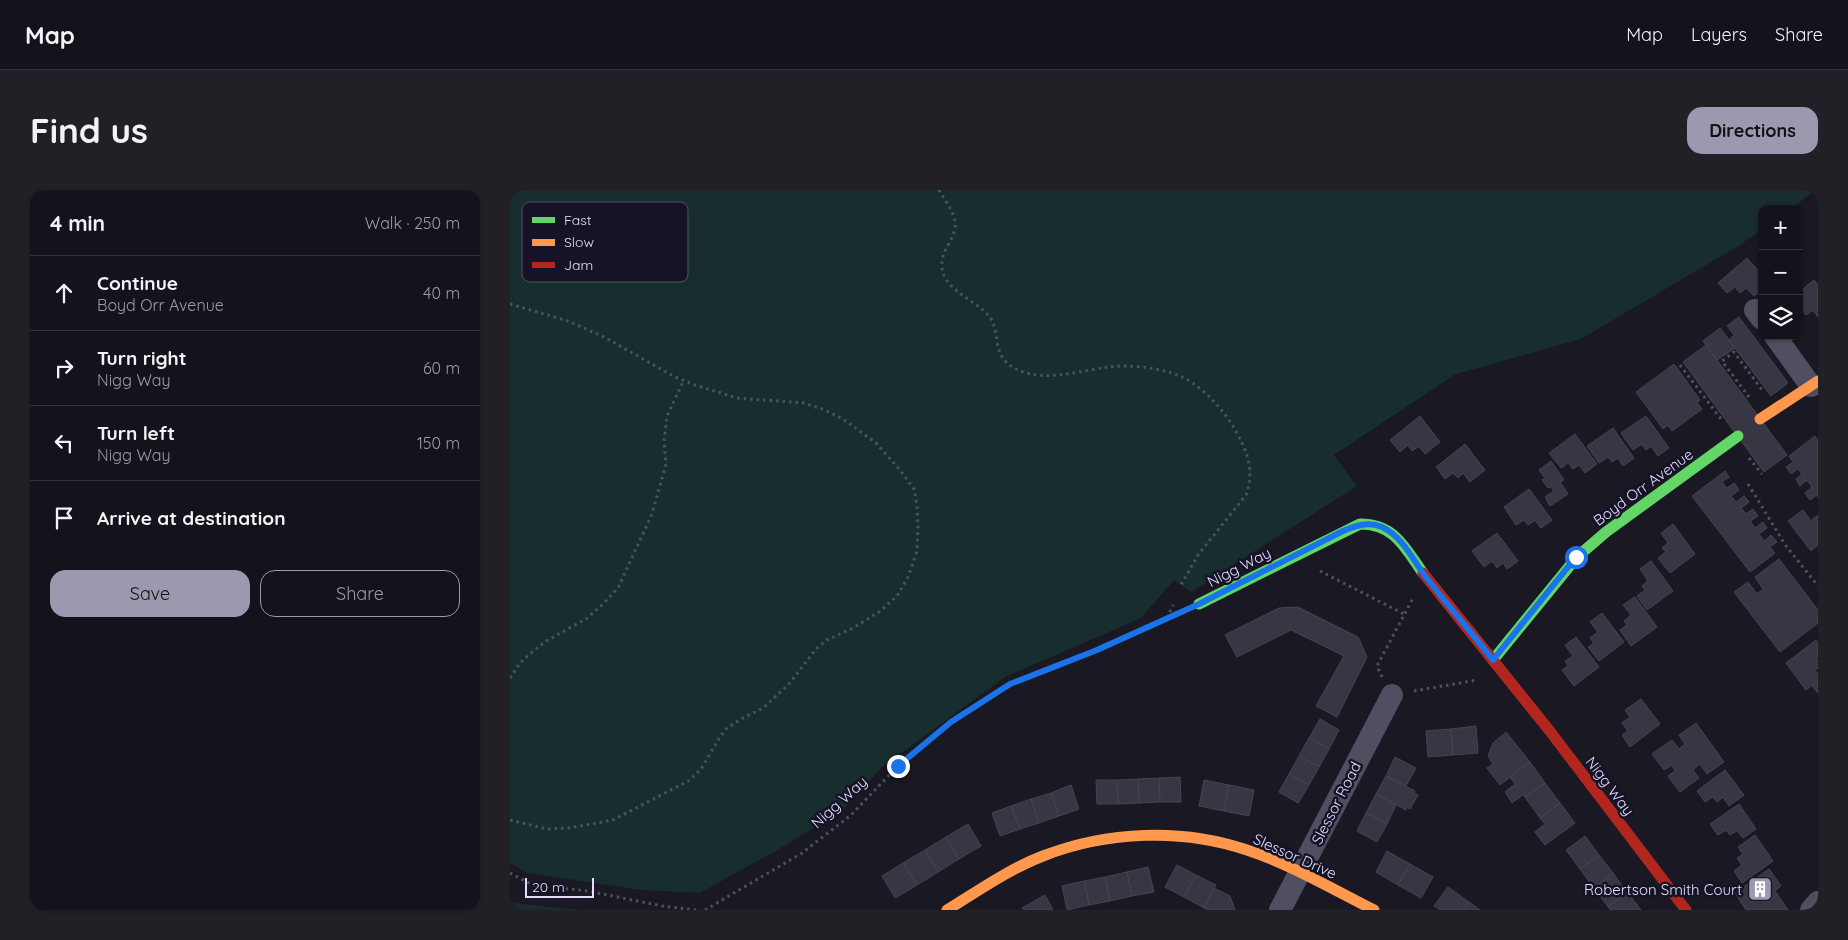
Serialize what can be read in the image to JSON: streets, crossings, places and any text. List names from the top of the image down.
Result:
{
  "streets": {
    "street": [
      "Boyd Orr Avenue",
      "Nigg Way",
      "Slessor Road",
      "Slessor Drive"
    ]
  },
  "crossings": [
    ["Boyd Orr Avenue", "Nigg Way"],
    ["Slessor Road", "Slessor Drive"]
  ],
  "places": {
    "building": ["Robertson Smith Court"]
  },
  "legend": ["Fast", "Slow", "Jam"],
  "scale_bar": "20 m",
  "page": {
    "header": "Map",
    "nav": ["Map", "Layers", "Share"],
    "buttons": [
      "Directions",
      ["Save", "Share"]
    ],
    "title": "Find us",
    "heading": ["4 min", "Walk · 250 m"],
    "map_buttons": ["+", "−"],
    "list": [
      ["Continue", "Boyd Orr Avenue", "40 m"],
      ["Turn right", "Nigg Way", "60 m"],
      ["Turn left", "Nigg Way", "150 m"],
      "Arrive at destination"
    ],
    "scale": "20 m"
  }
}
